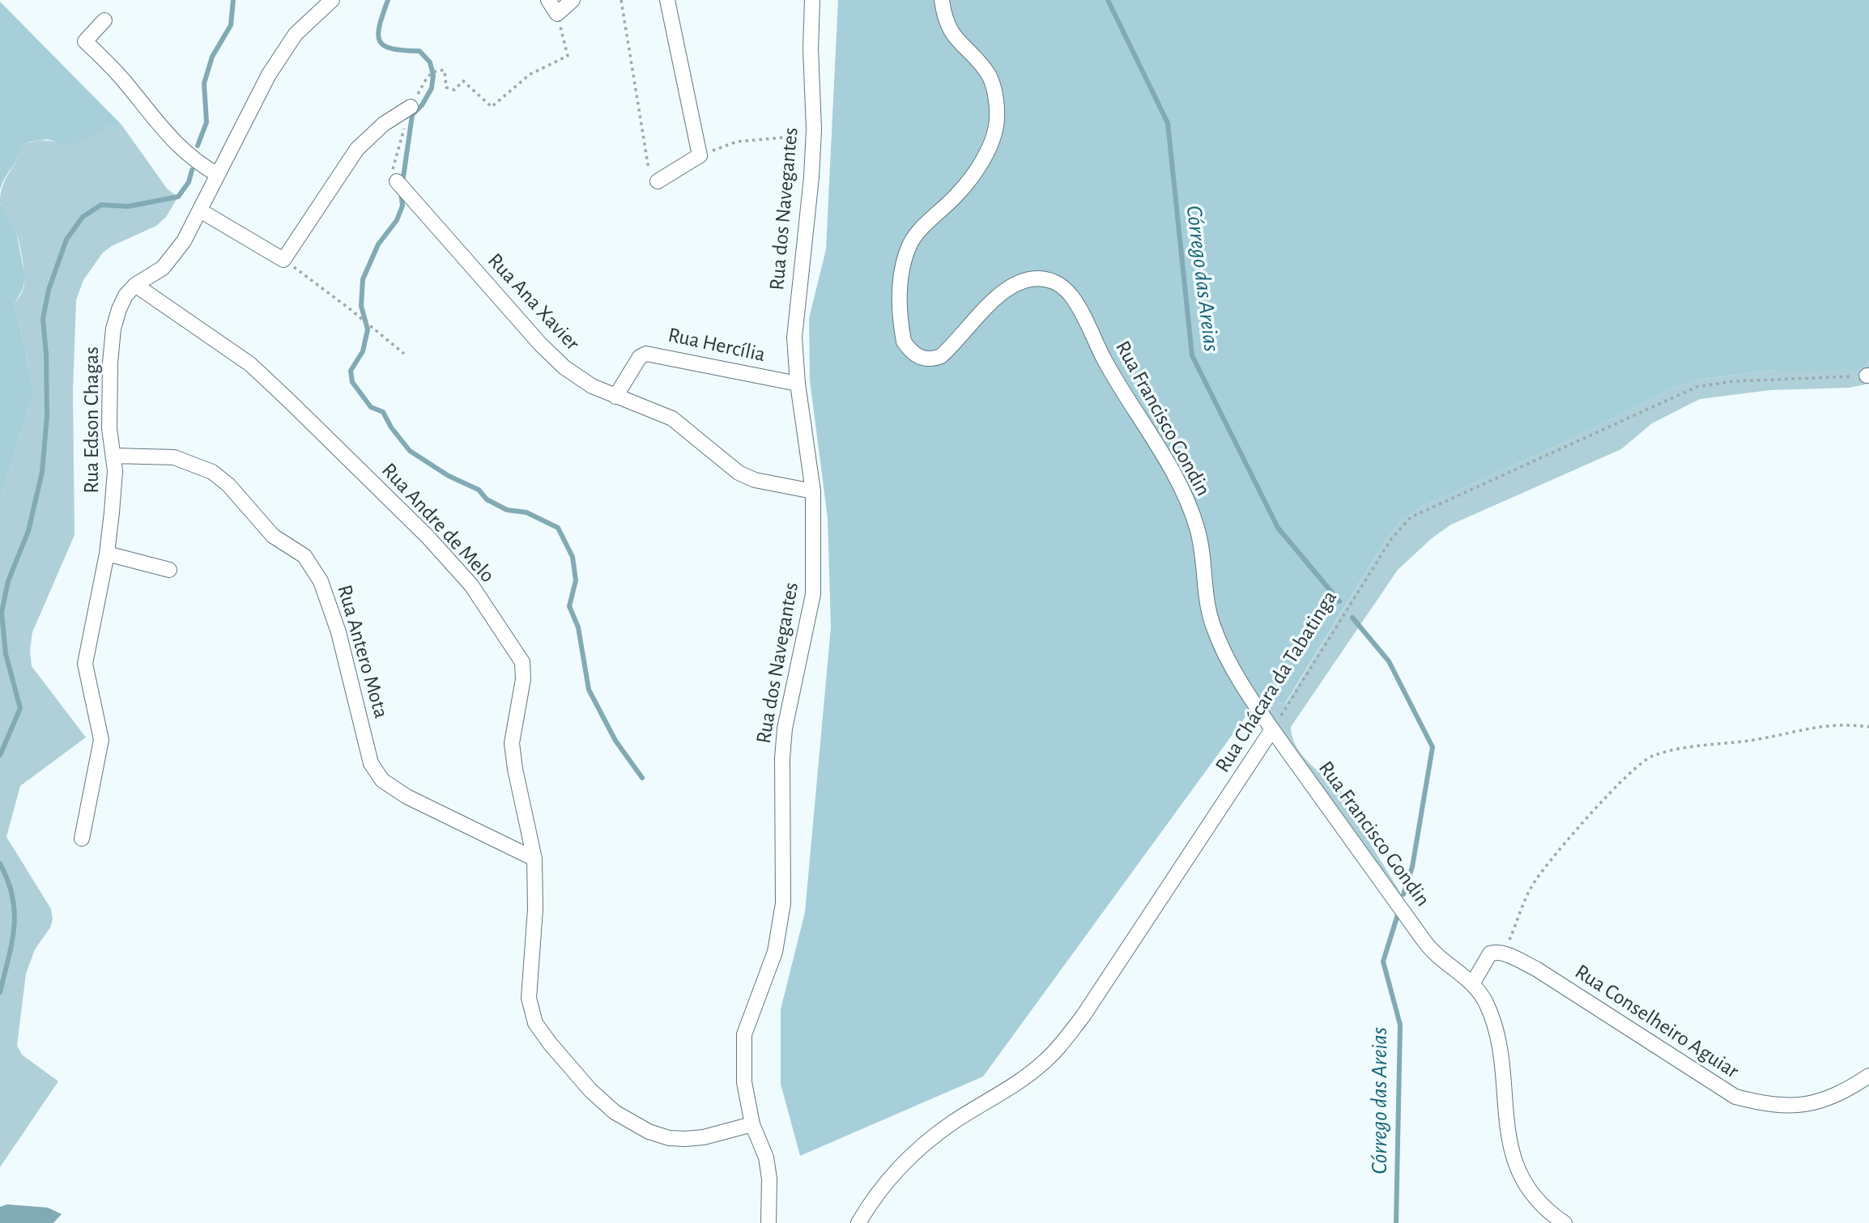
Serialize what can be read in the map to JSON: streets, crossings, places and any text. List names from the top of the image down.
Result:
{
  "streets": {
    "street": [
      "Rua dos Navegantes",
      "Rua Ana Xavier",
      "Rua Hercília",
      "Rua Francisco Gondin",
      "Rua Edson Chagas",
      "Rua Andre de Melo",
      "Rua Antero Mota",
      "Rua Chácara da Tabatinga",
      "Rua Conselheiro Aguiar"
    ]
  },
  "crossings": [
    ["Rua dos Navegantes", "Rua Ana Xavier"],
    ["Rua dos Navegantes", "Rua Hercília"],
    ["Rua dos Navegantes", "Rua Andre de Melo"],
    ["Rua Ana Xavier", "Rua Hercília"],
    ["Rua Francisco Gondin", "Rua Chácara da Tabatinga"],
    ["Rua Edson Chagas", "Rua Andre de Melo"],
    ["Rua Edson Chagas", "Rua Antero Mota"],
    ["Rua Andre de Melo", "Rua Antero Mota"]
  ],
  "water": ["Córrego das Areias"]
}
